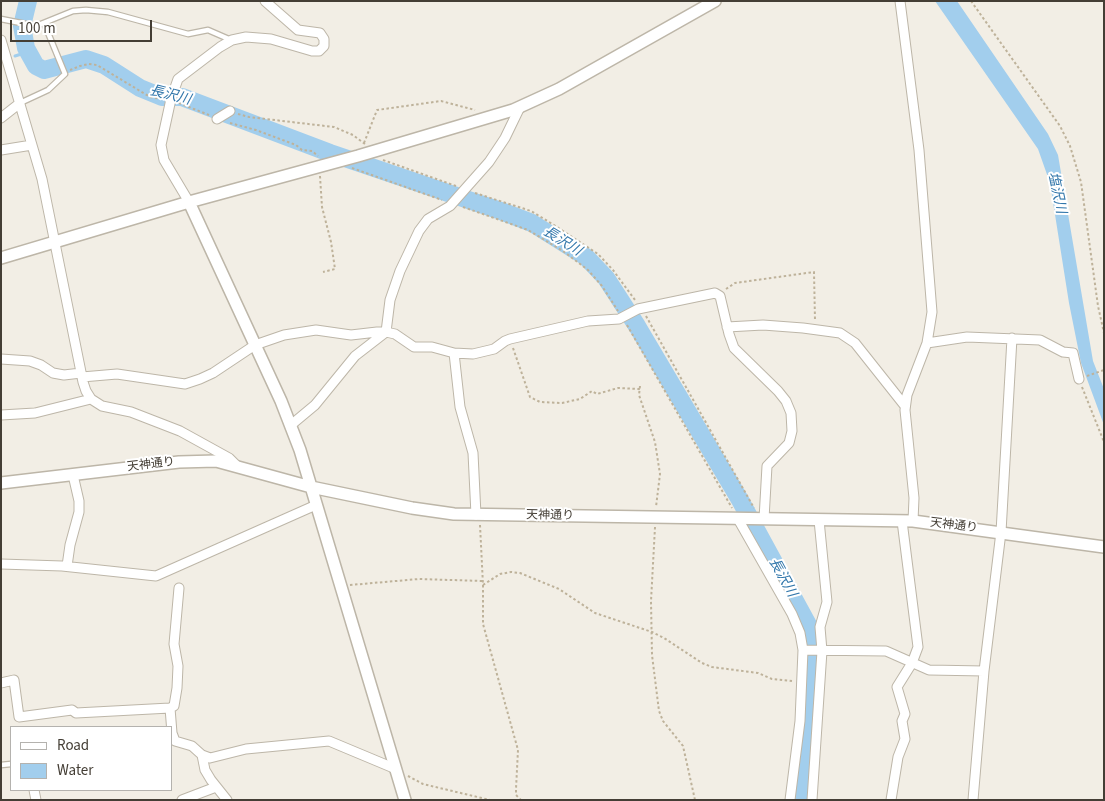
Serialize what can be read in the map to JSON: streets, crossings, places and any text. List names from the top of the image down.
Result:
{
  "streets": {
    "street": ["天神通り"]
  },
  "water": ["長沢川", "塩沢川"],
  "legend": ["Road", "Water"],
  "scale_bar": "100 m"
}
